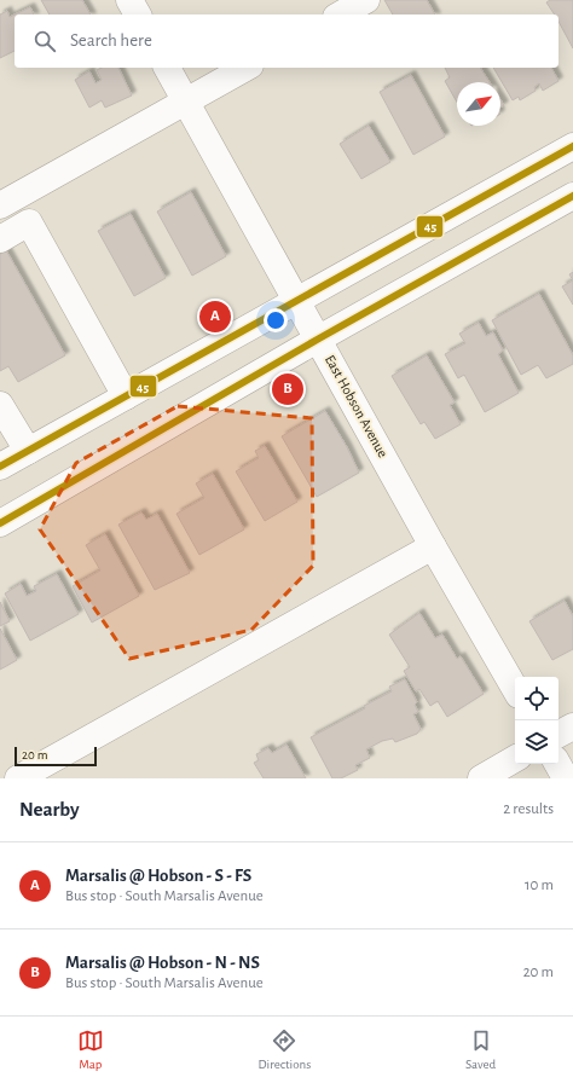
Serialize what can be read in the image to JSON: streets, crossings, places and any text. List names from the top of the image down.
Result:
{
  "streets": {
    "main road": ["East Hobson Avenue"]
  },
  "lines": ["transit line 45"],
  "scale_bar": "20 m",
  "north": "top right",
  "page": {
    "search": "Search here",
    "pins": ["A", "B"],
    "scale": "20 m",
    "heading": ["Nearby", "2 results"],
    "list": [
      {
        "mark": "A",
        "name": "Marsalis @ Hobson - S - FS",
        "note": "Bus stop · South Marsalis Avenue",
        "value": "10 m"
      },
      {
        "mark": "B",
        "name": "Marsalis @ Hobson - N - NS",
        "note": "Bus stop · South Marsalis Avenue",
        "value": "20 m"
      }
    ],
    "nav": ["Map", "Directions", "Saved"]
  }
}
